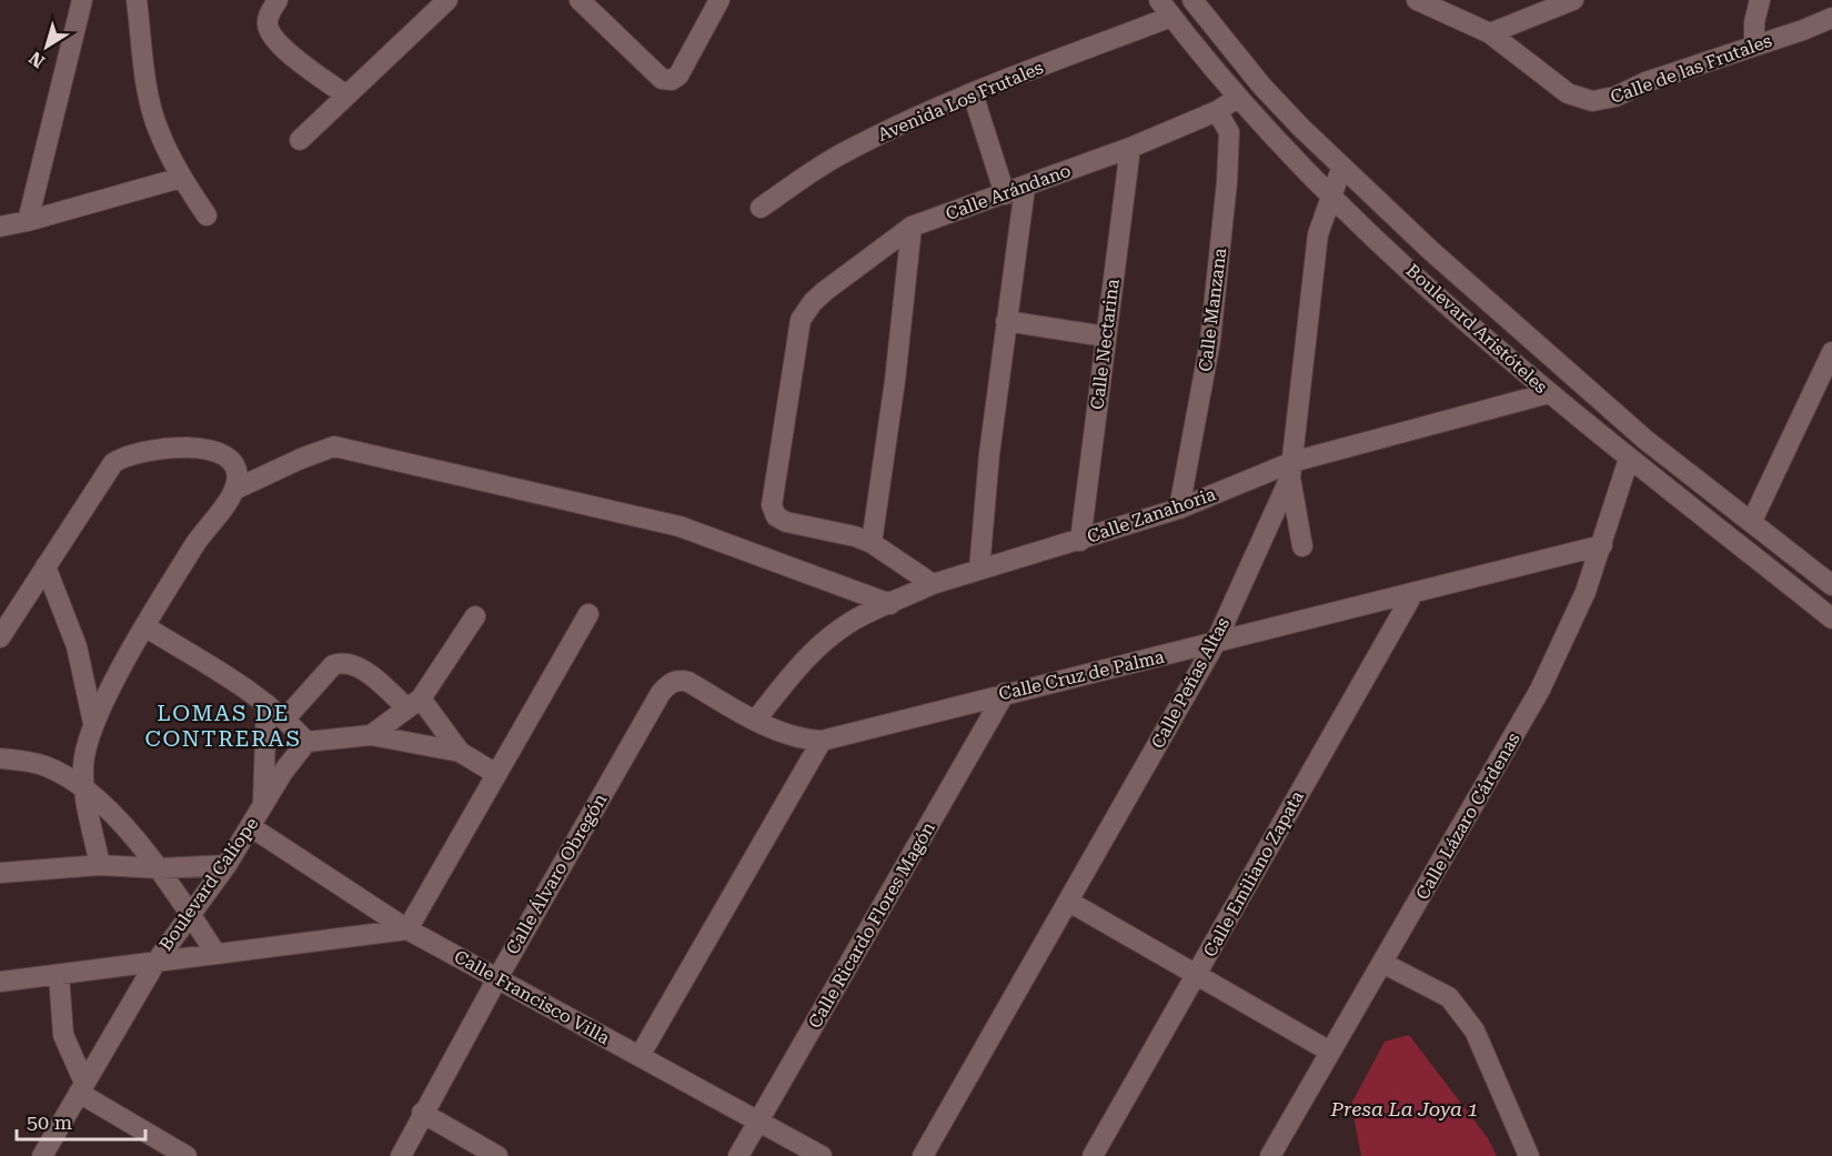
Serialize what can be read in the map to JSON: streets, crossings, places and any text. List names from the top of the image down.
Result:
{
  "streets": {
    "street": [
      "Calle de las Frutales",
      "Avenida Los Frutales",
      "Calle Arándano",
      "Calle Manzana",
      "Boulevard Aristóteles",
      "Calle Nectarina",
      "Calle Zanahoria",
      "Calle Cruz de Palma",
      "Calle Peñas Altas",
      "Calle Lázaro Cárdenas",
      "Calle Álvaro Obregón",
      "Calle Emiliano Zapata",
      "Boulevard Calíope",
      "Calle Ricardo Flores Magón",
      "Calle Francisco Villa"
    ]
  },
  "crossings": [
    ["Avenida Los Frutales", "Boulevard Aristóteles"],
    ["Calle Arándano", "Calle Manzana"],
    ["Calle Arándano", "Boulevard Aristóteles"],
    ["Calle Arándano", "Calle Nectarina"],
    ["Calle Manzana", "Calle Zanahoria"],
    ["Boulevard Aristóteles", "Calle Zanahoria"],
    ["Boulevard Aristóteles", "Calle Peñas Altas"],
    ["Boulevard Aristóteles", "Calle Lázaro Cárdenas"],
    ["Calle Nectarina", "Calle Zanahoria"],
    ["Calle Zanahoria", "Calle Cruz de Palma"],
    ["Calle Zanahoria", "Calle Peñas Altas"],
    ["Calle Cruz de Palma", "Calle Peñas Altas"],
    ["Calle Cruz de Palma", "Calle Lázaro Cárdenas"],
    ["Calle Cruz de Palma", "Calle Álvaro Obregón"],
    ["Calle Cruz de Palma", "Calle Emiliano Zapata"],
    ["Calle Cruz de Palma", "Calle Ricardo Flores Magón"],
    ["Calle Álvaro Obregón", "Calle Francisco Villa"],
    ["Boulevard Calíope", "Calle Francisco Villa"],
    ["Calle Ricardo Flores Magón", "Calle Francisco Villa"]
  ],
  "districts": ["LOMAS DE CONTRERAS"],
  "water": ["Presa La Joya 1"],
  "scale_bar": "50 m",
  "north": "bottom left"
}
